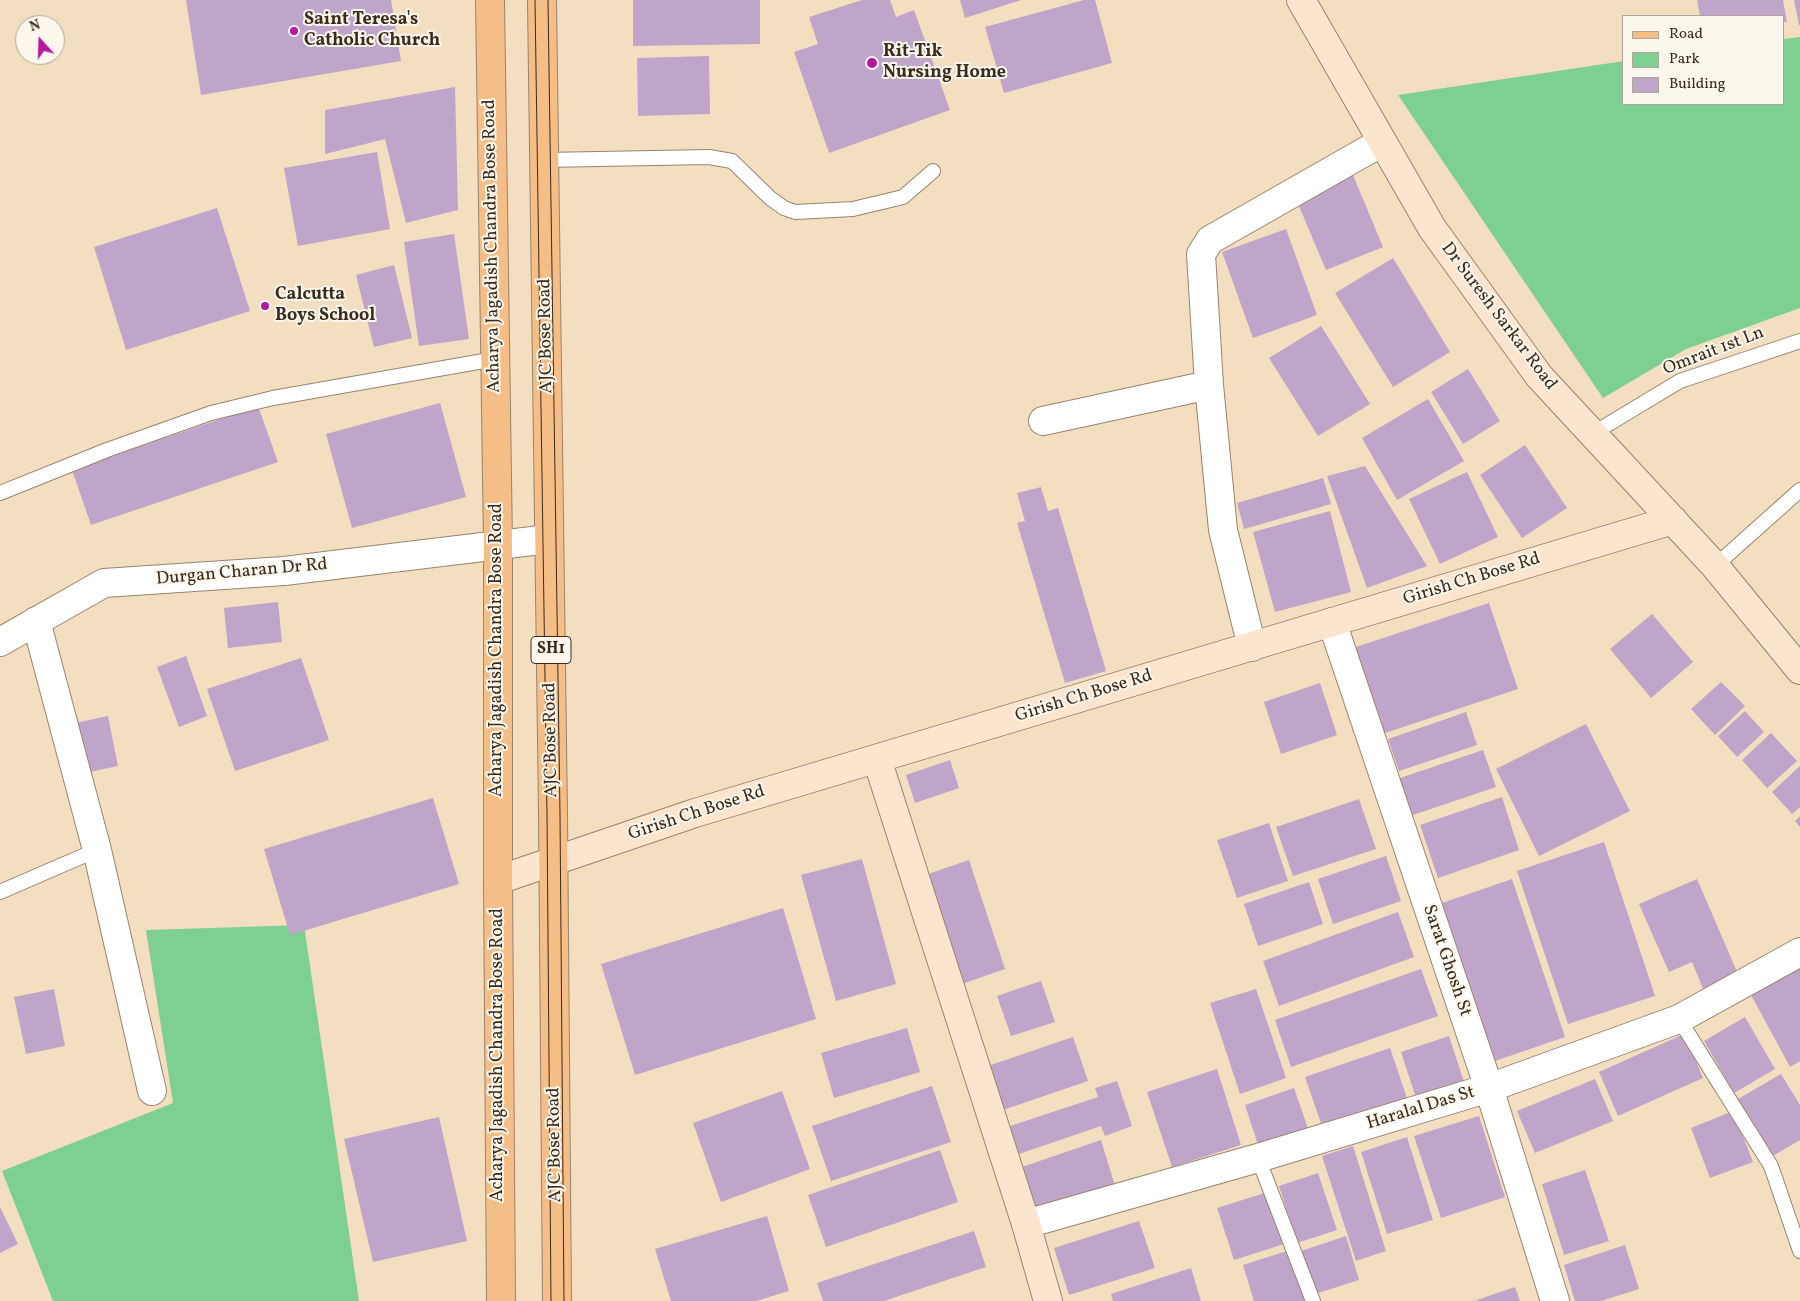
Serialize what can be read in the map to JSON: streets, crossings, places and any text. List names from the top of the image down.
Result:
{
  "streets": {
    "main road": ["Acharya Jagadish Chandra Bose Road", "AJC Bose Road", "SH1"],
    "street": [
      "Dr Suresh Sarkar Road",
      "Durgan Charan Dr Rd",
      "Girish Ch Bose Rd",
      "Sarat Ghosh St",
      "Haralal Das St"
    ],
    "lane": ["Omrait 1st Ln"]
  },
  "crossings": [
    ["Acharya Jagadish Chandra Bose Road", "Durgan Charan Dr Rd"],
    ["Acharya Jagadish Chandra Bose Road", "Girish Ch Bose Rd"],
    ["Dr Suresh Sarkar Road", "Omrait 1st Ln"],
    ["Dr Suresh Sarkar Road", "Girish Ch Bose Rd"],
    ["AJC Bose Road", "Durgan Charan Dr Rd"],
    ["AJC Bose Road", "Girish Ch Bose Rd"],
    ["Girish Ch Bose Rd", "Sarat Ghosh St"],
    ["Sarat Ghosh St", "Haralal Das St"]
  ],
  "places": ["Saint Teresa's Catholic Church", "Rit-Tik Nursing Home", "Calcutta Boys School"],
  "legend": ["Road", "Park", "Building"],
  "north": "top"
}
